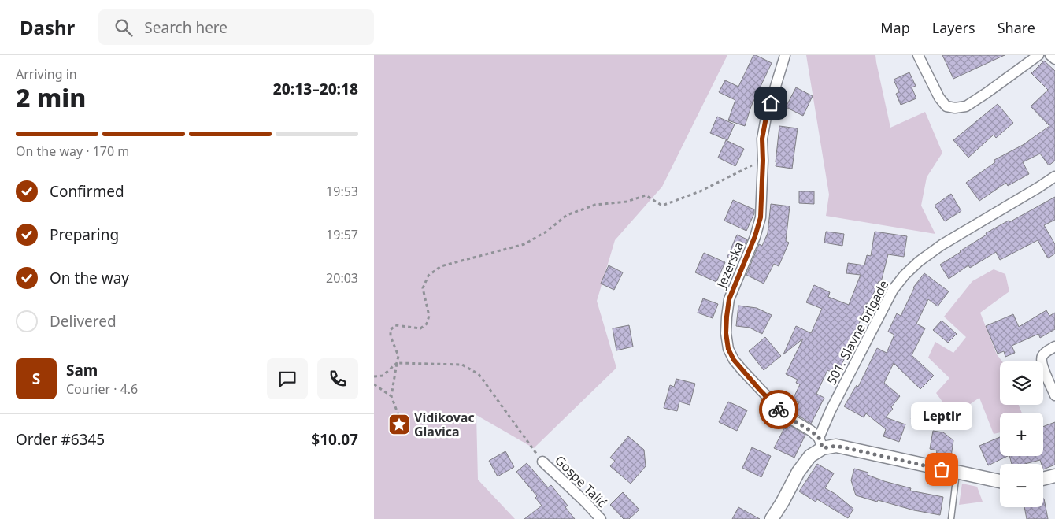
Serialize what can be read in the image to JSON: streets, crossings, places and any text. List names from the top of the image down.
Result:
{
  "streets": {
    "street": ["Jezerska", "501. Slavne brigade", "Gospe Talić"]
  },
  "crossings": [
    ["Jezerska", "501. Slavne brigade"]
  ],
  "places": {
    "place": ["Vidikovac Glavica"],
    "other": ["Leptir"]
  },
  "page": {
    "header": "Dashr",
    "search": "Search here",
    "nav": ["Map", "Layers", "Share"],
    "heading": ["2 min", "Arriving in", "20:13–20:18"],
    "panel": [
      "Sam",
      "Courier · 4.6",
      "Order #6345",
      "$10.07"
    ],
    "bar": "On the way · 170 m",
    "list": [
      ["Confirmed", "19:53"],
      ["Preparing", "19:57"],
      ["On the way", "20:03"],
      "Delivered"
    ],
    "round": "S",
    "map_buttons": ["+", "−"],
    "bubble": "Leptir"
  }
}
